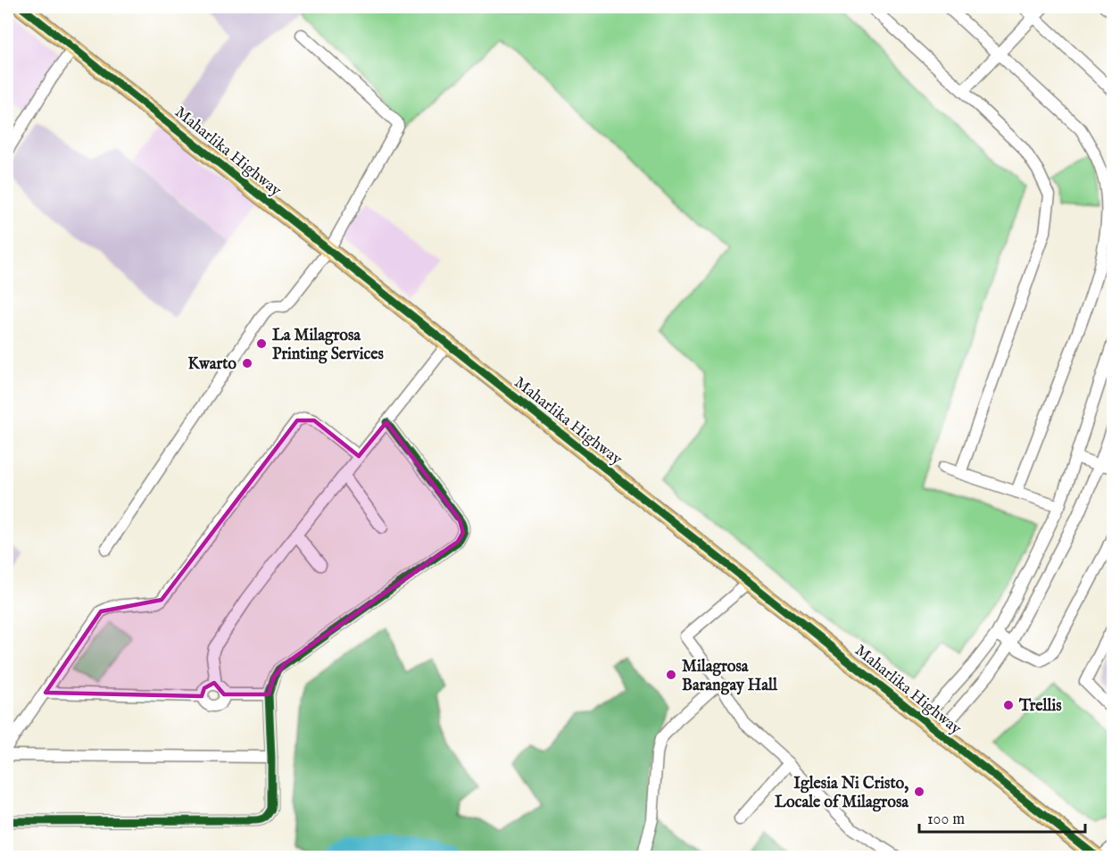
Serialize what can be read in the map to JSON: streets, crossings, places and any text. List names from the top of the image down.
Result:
{
  "streets": {
    "highway": ["Maharlika Highway"]
  },
  "places": [
    "La Milagrosa Printing Services",
    "Kwarto",
    "Milagrosa Barangay Hall",
    "Trellis",
    "Iglesia Ni Cristo, Locale of Milagrosa"
  ],
  "scale_bar": "100 m"
}
